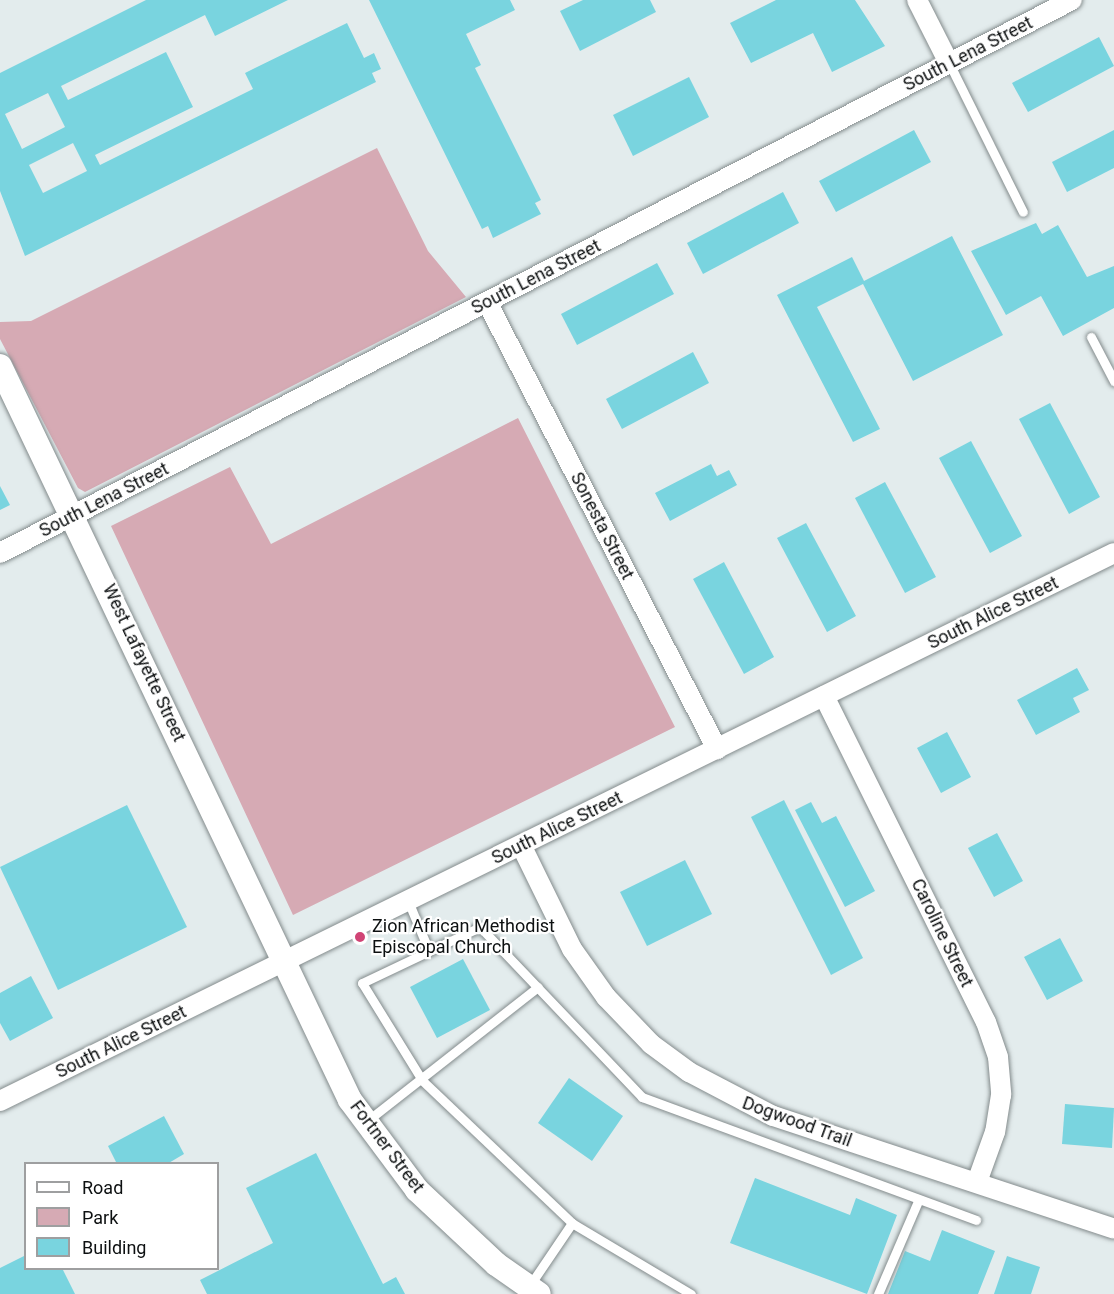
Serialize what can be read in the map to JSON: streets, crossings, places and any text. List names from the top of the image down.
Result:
{
  "streets": {
    "street": [
      "South Lena Street",
      "Sonesta Street",
      "South Alice Street",
      "West Lafayette Street",
      "Caroline Street",
      "Dogwood Trail",
      "Fortner Street"
    ]
  },
  "crossings": [
    ["South Lena Street", "Sonesta Street"],
    ["South Lena Street", "West Lafayette Street"],
    ["Sonesta Street", "South Alice Street"],
    ["South Alice Street", "West Lafayette Street"],
    ["South Alice Street", "Caroline Street"],
    ["South Alice Street", "Dogwood Trail"],
    ["South Alice Street", "Fortner Street"],
    ["West Lafayette Street", "Fortner Street"],
    ["Caroline Street", "Dogwood Trail"]
  ],
  "places": ["Zion African Methodist Episcopal Church"],
  "legend": ["Road", "Park", "Building"]
}
